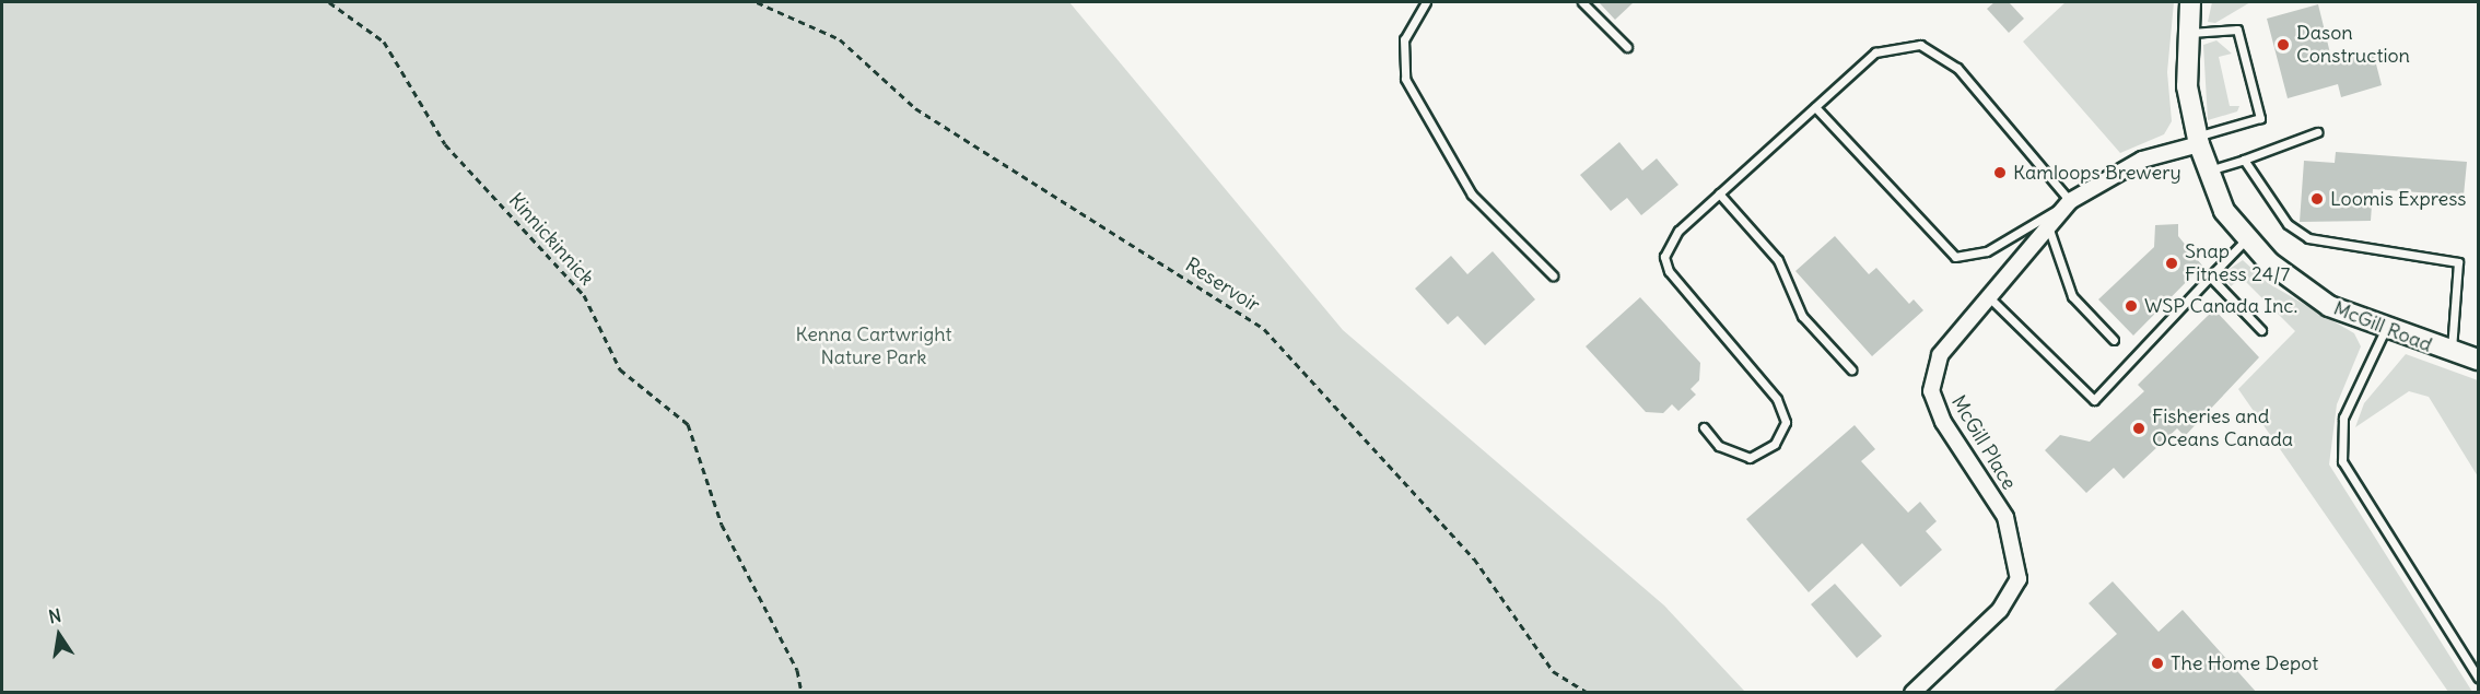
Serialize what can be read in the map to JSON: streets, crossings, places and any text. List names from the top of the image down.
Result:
{
  "streets": {
    "street": ["McGill Road", "McGill Place"],
    "path": ["Kinnickinnick", "Reservoir"]
  },
  "crossings": [
    ["McGill Road", "McGill Place"]
  ],
  "parks": ["Kenna Cartwright Nature Park"],
  "places": [
    "Dason Construction",
    "Kamloops Brewery",
    "Loomis Express",
    "Snap Fitness 24/7",
    "WSP Canada Inc.",
    "Fisheries and Oceans Canada",
    "The Home Depot"
  ],
  "north": "top"
}
